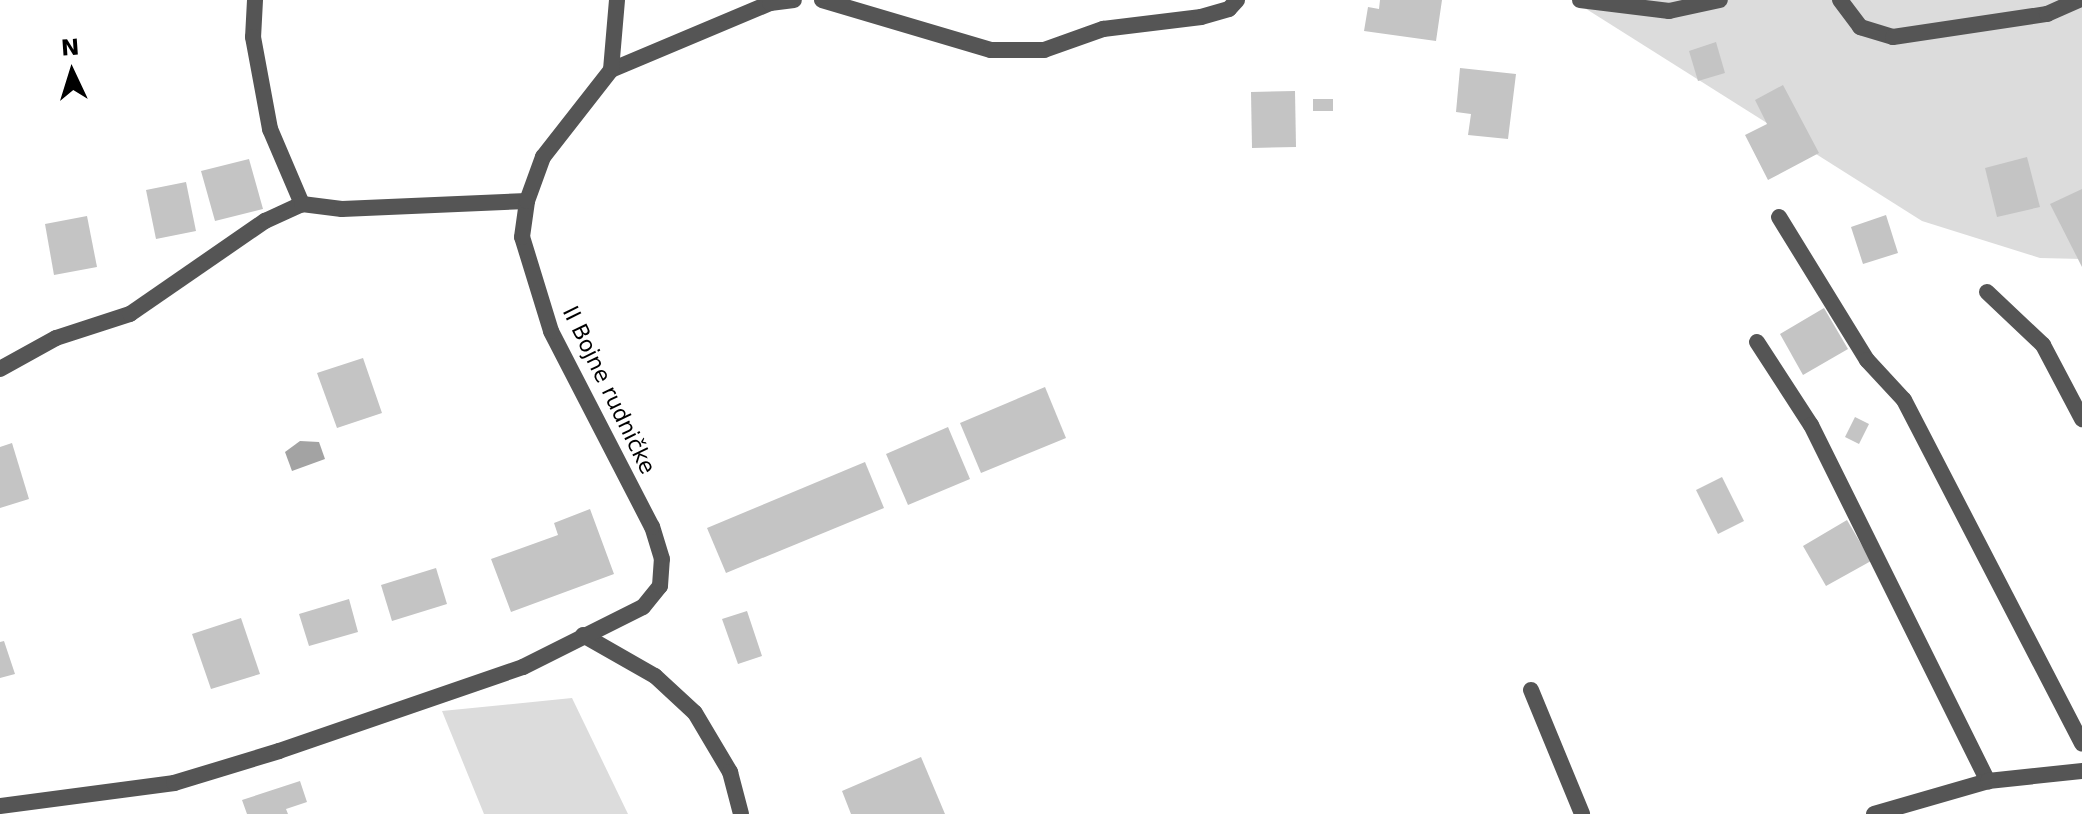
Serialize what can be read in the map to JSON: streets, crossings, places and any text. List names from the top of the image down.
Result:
{
  "streets": {
    "street": ["II Bojne rudničke"]
  },
  "north": "top"
}
